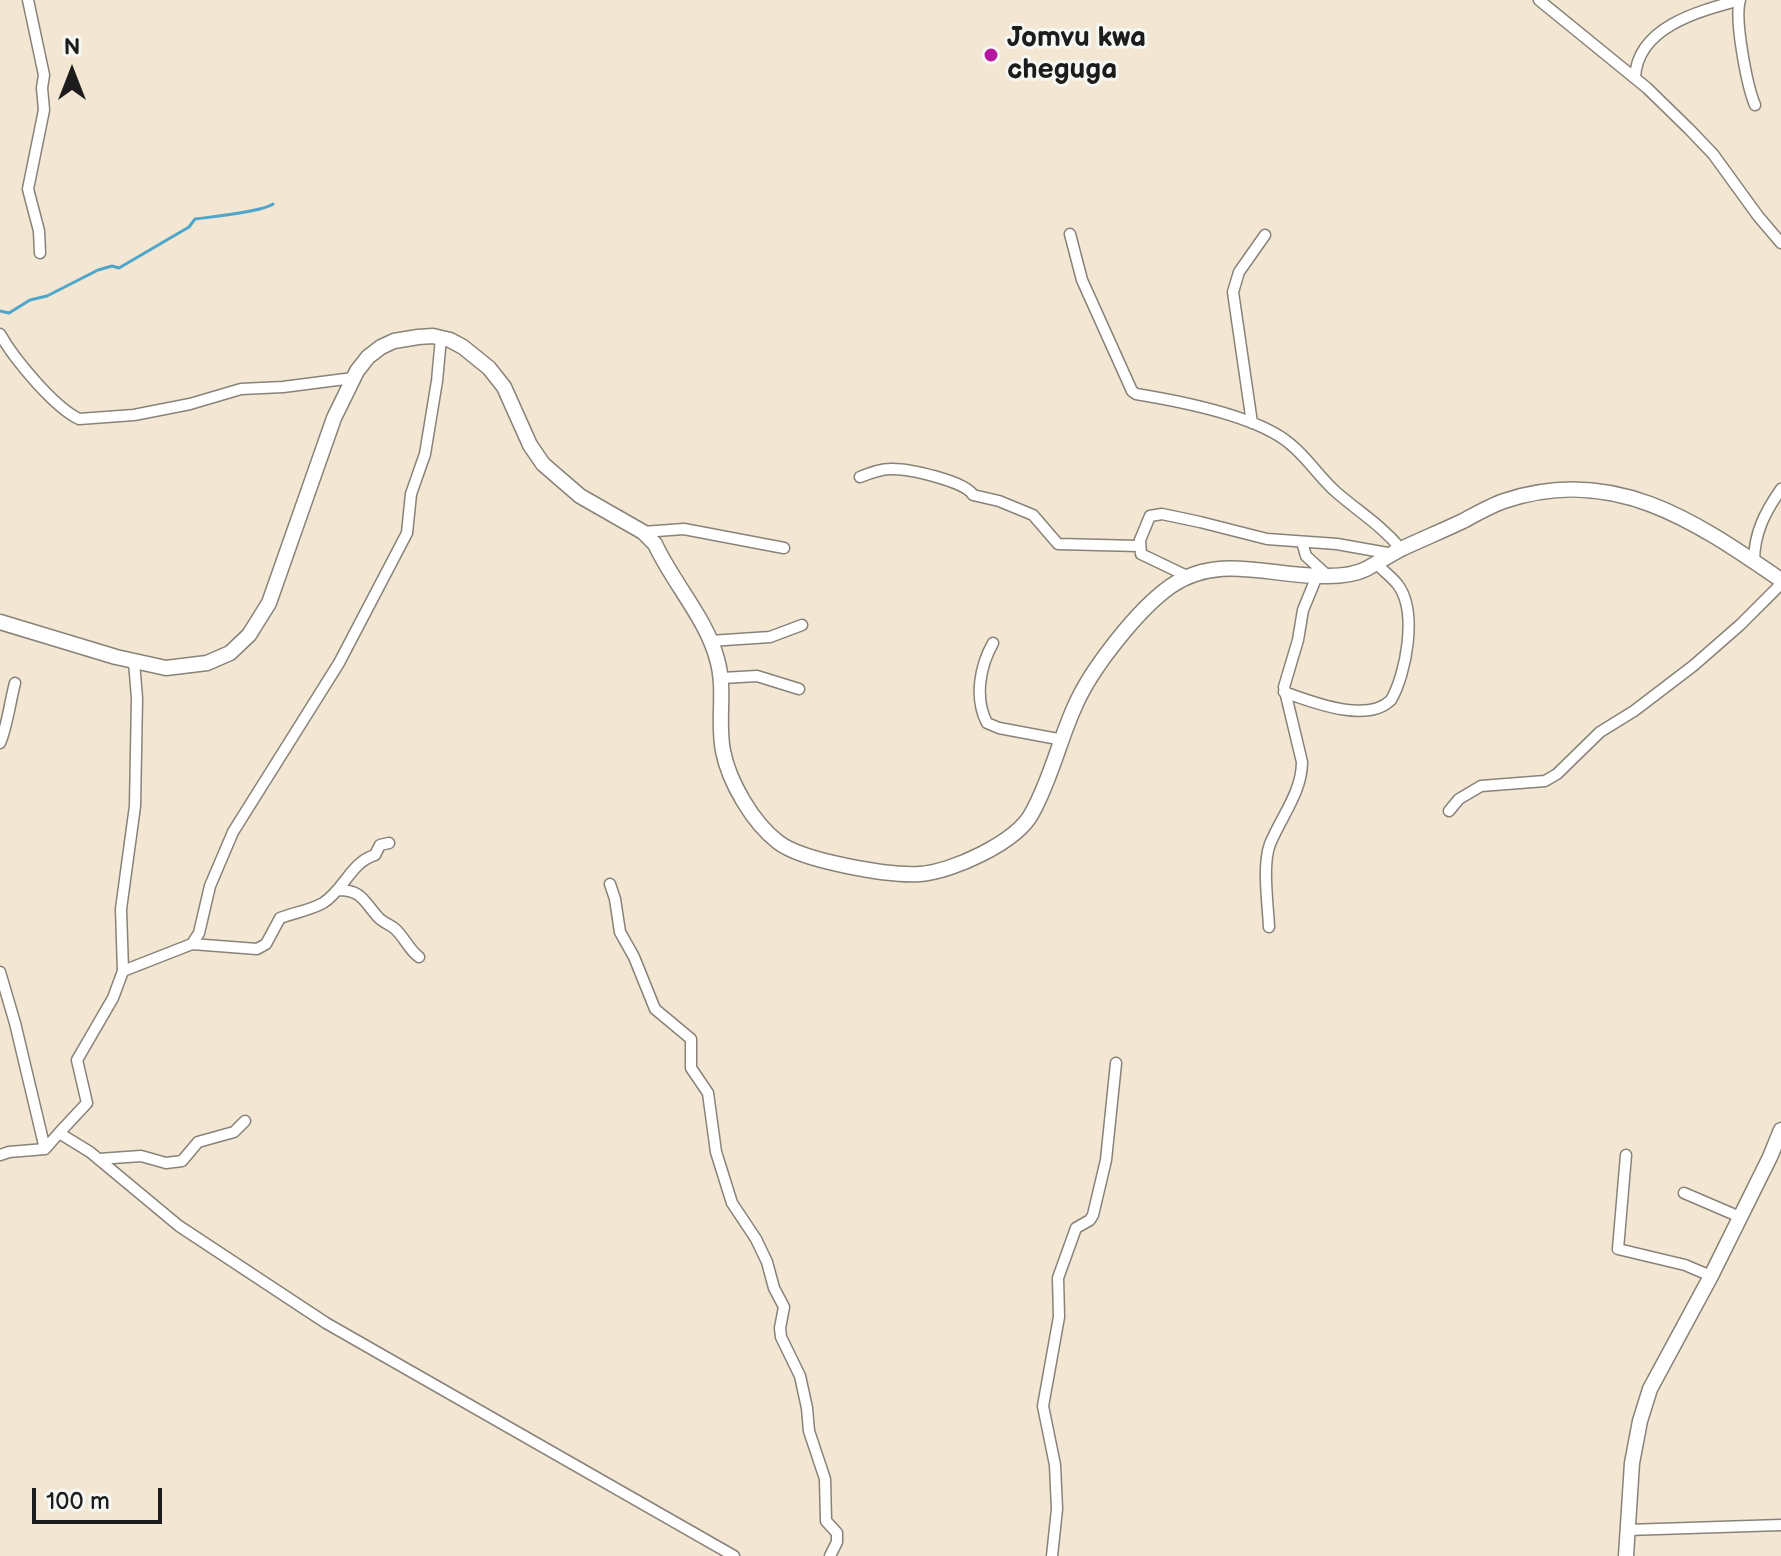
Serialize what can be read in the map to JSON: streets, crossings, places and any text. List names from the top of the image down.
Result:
{
  "places": ["Jomvu kwa cheguga"],
  "scale_bar": "100 m",
  "north": "top"
}
